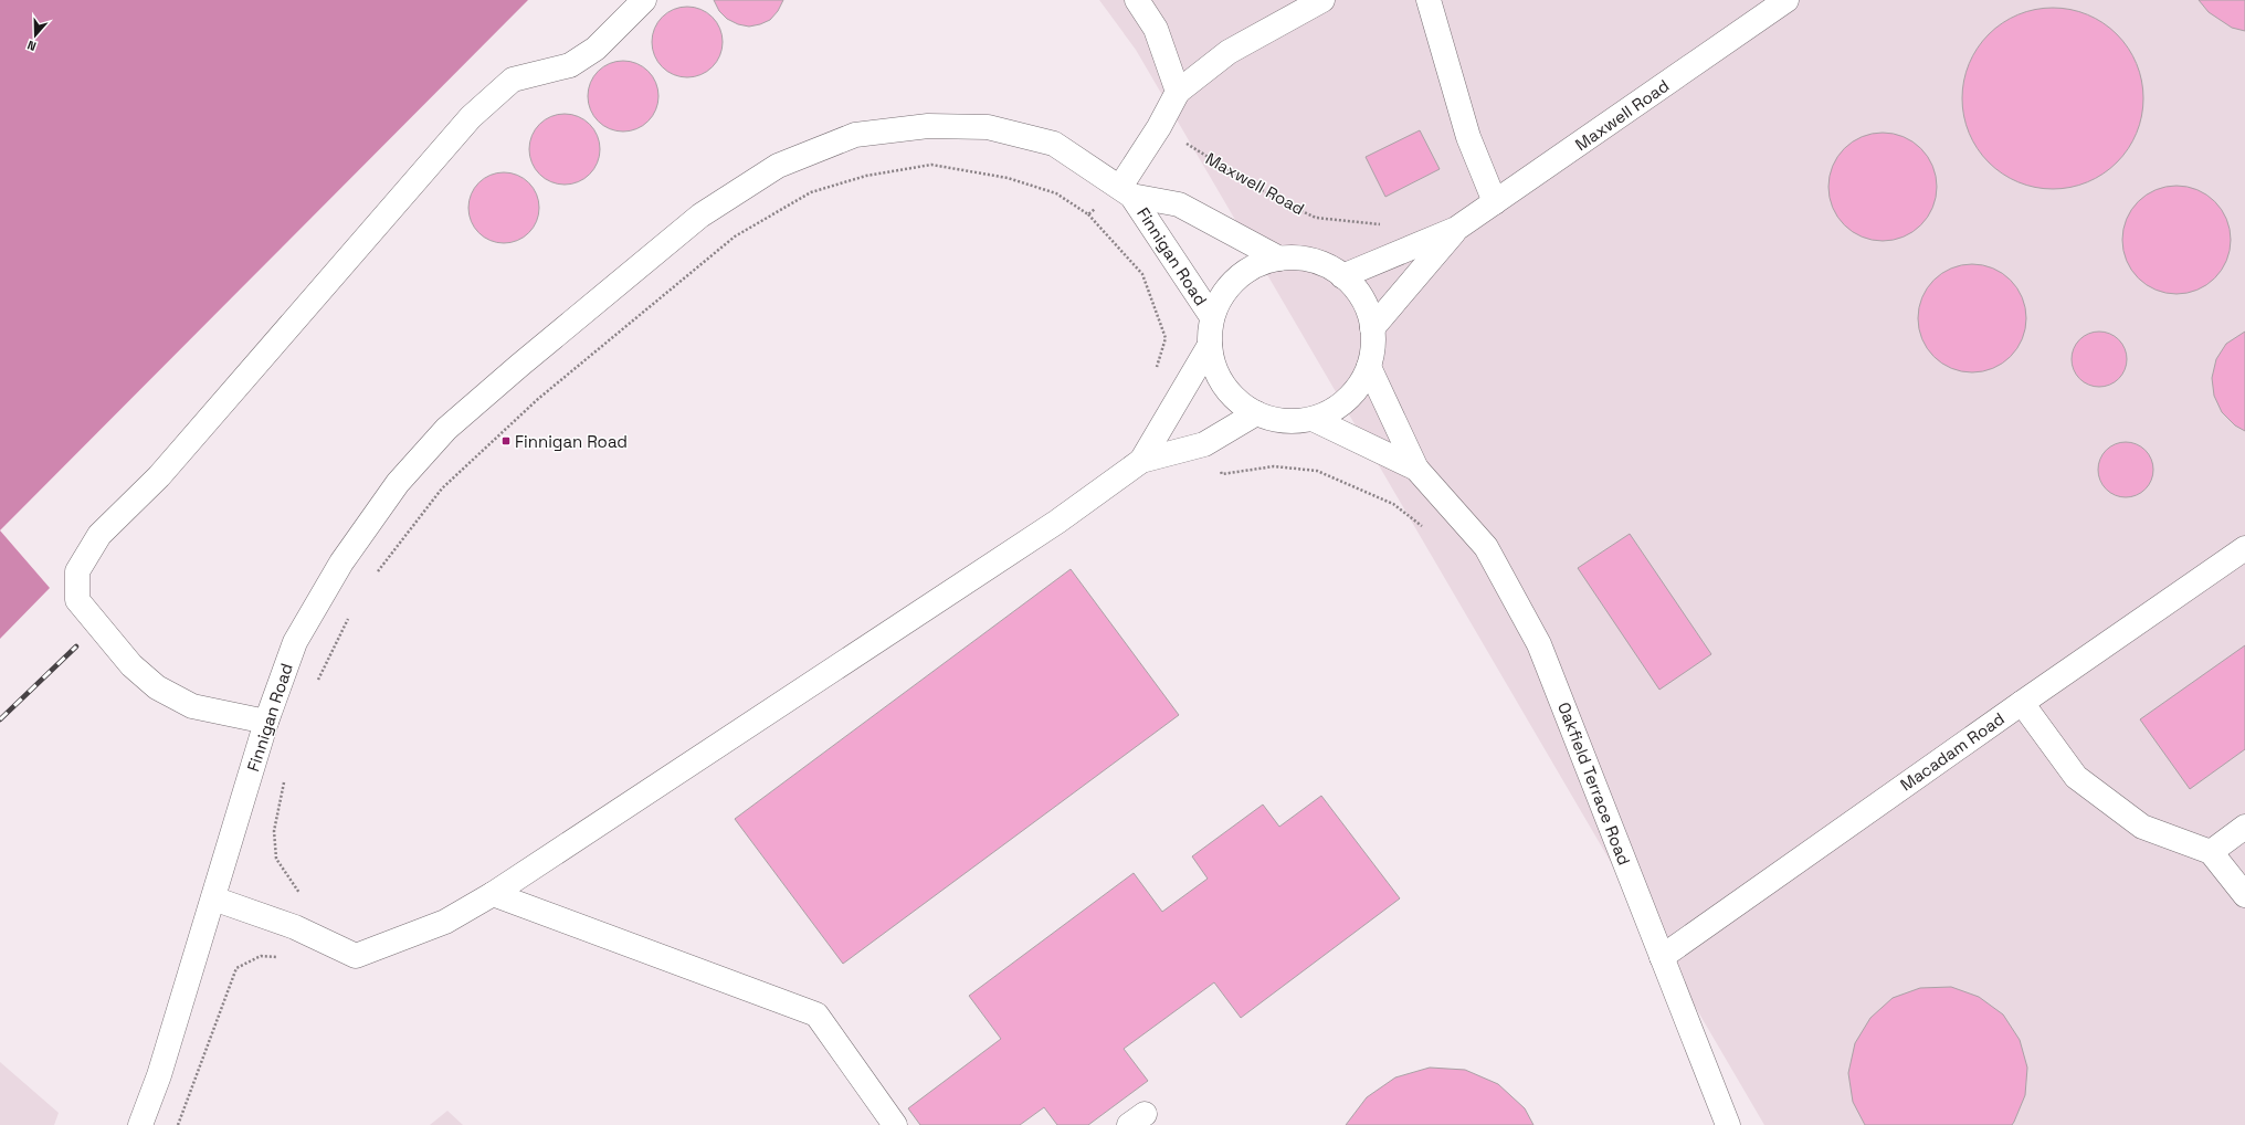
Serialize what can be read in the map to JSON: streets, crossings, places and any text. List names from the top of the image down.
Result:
{
  "streets": {
    "street": [
      "Maxwell Road",
      "Finnigan Road",
      "Macadam Road",
      "Oakfield Terrace Road"
    ]
  },
  "crossings": [
    ["Macadam Road", "Oakfield Terrace Road"]
  ],
  "places": {
    "transit": ["Finnigan Road"]
  },
  "north": "bottom"
}
